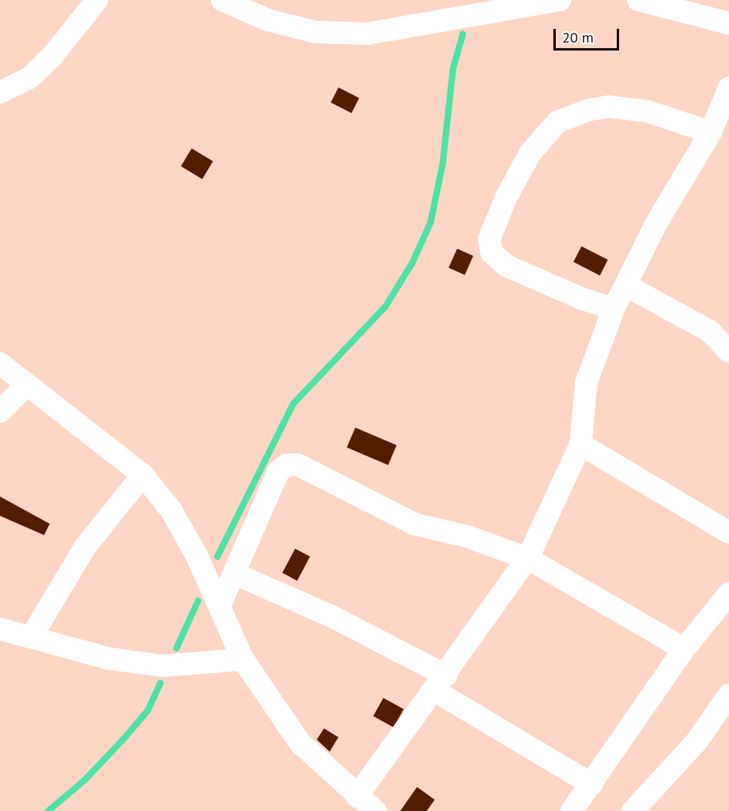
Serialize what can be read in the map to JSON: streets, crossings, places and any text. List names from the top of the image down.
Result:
{
  "scale_bar": "20 m"
}
